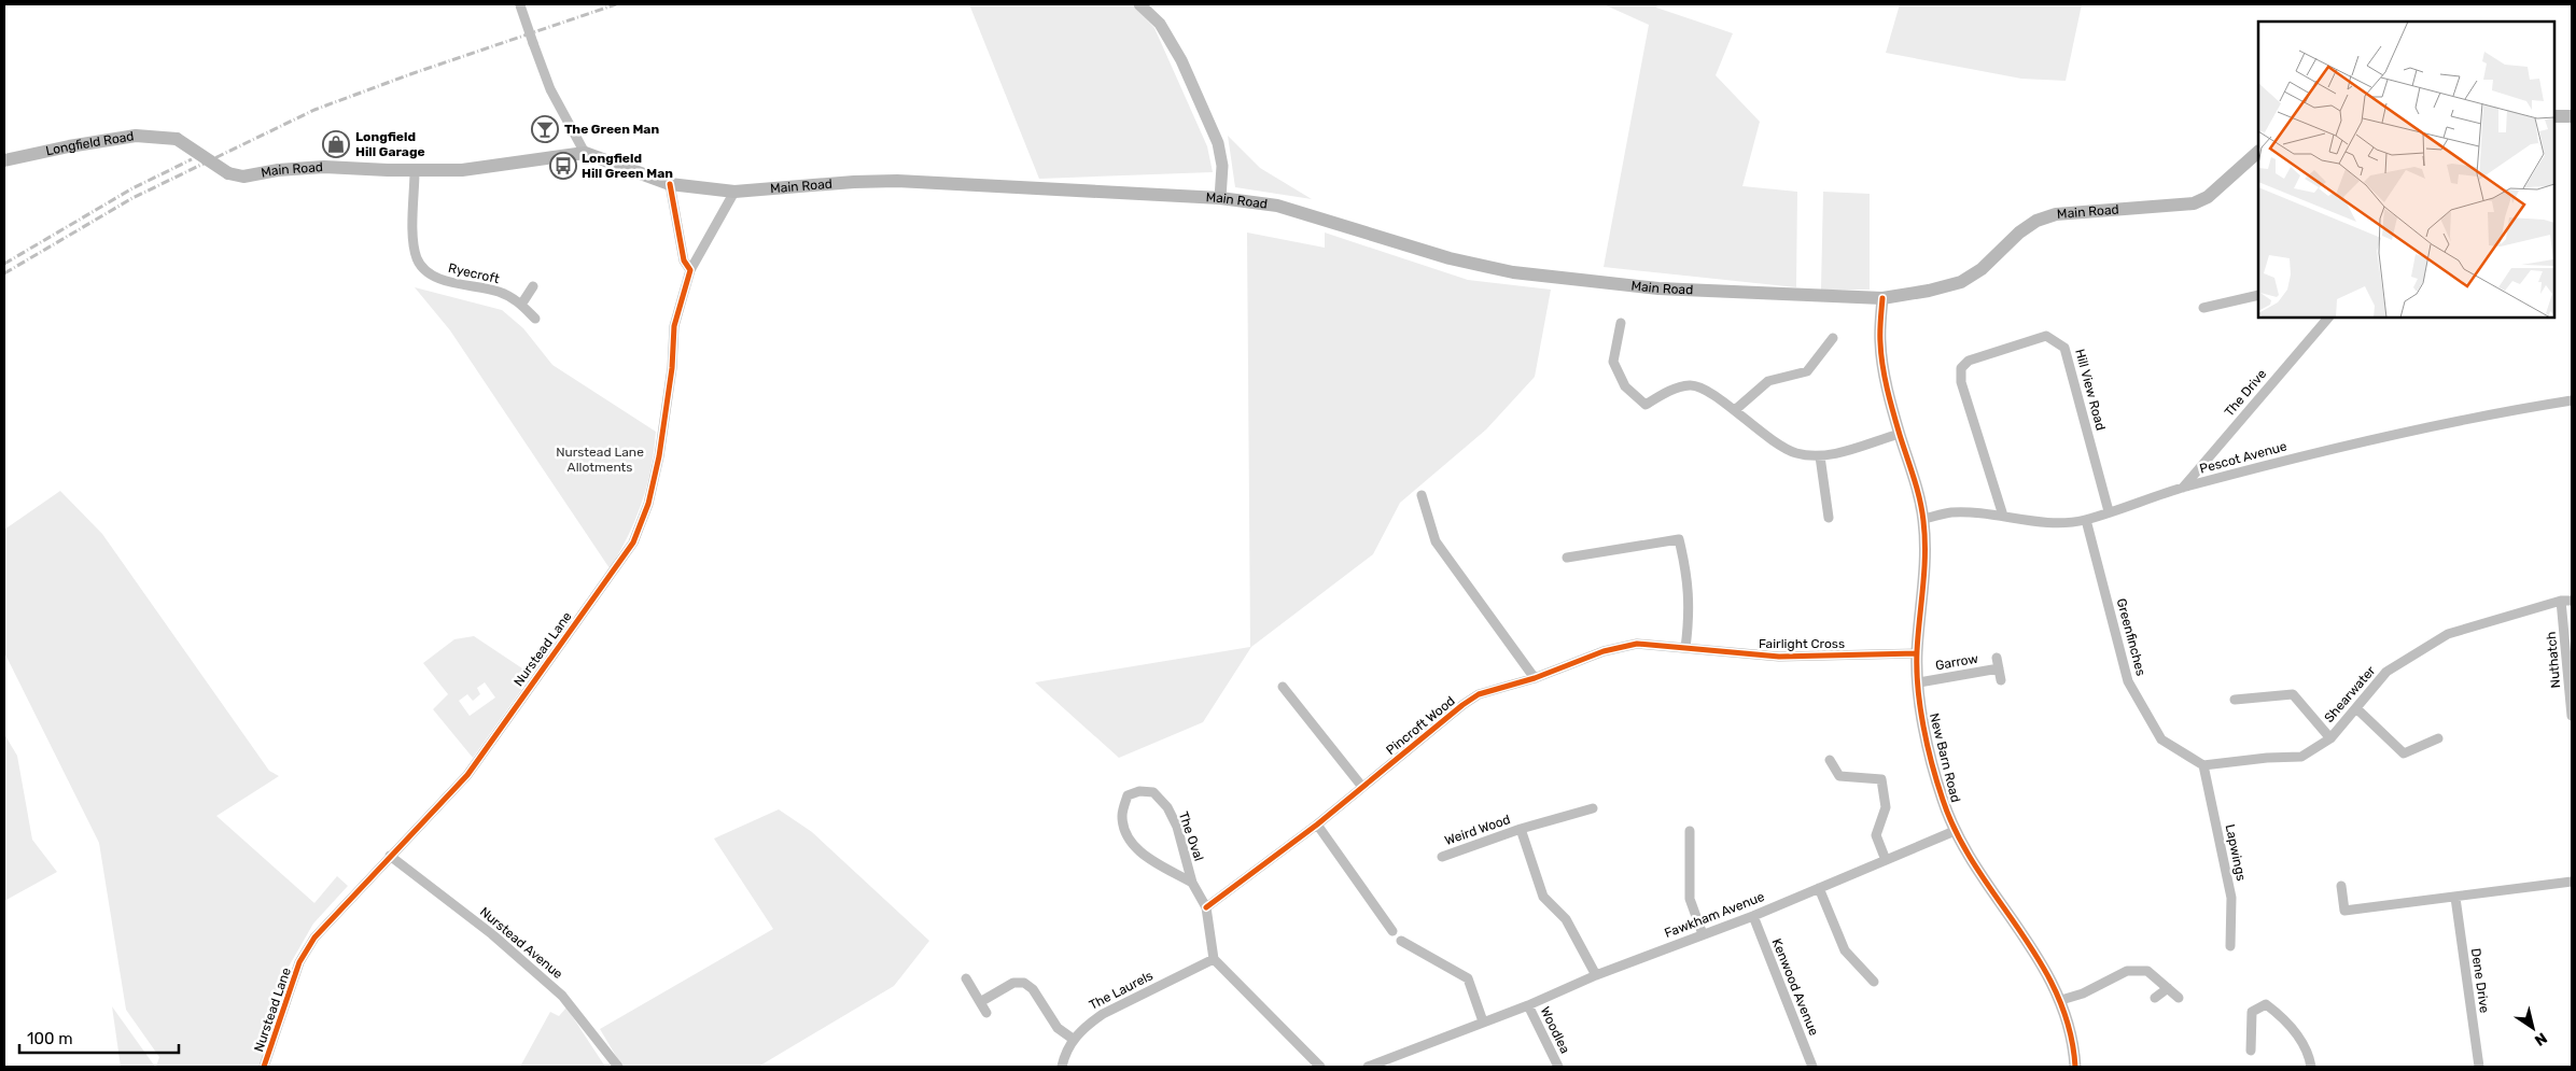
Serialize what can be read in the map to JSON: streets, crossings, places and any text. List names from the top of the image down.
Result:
{
  "streets": {
    "main road": ["Longfield Road", "Main Road"],
    "street": [
      "Ryecroft",
      "Hill View Road",
      "The Drive",
      "Pescot Avenue",
      "Greenfinches",
      "Fairlight Cross",
      "Nurstead Lane",
      "Nuthatch",
      "Garrow",
      "Shearwater",
      "Pincroft Wood",
      "New Barn Road",
      "Weird Wood",
      "The Oval",
      "Lapwings",
      "Fawkham Avenue",
      "Nurstead Avenue",
      "Dene Drive",
      "Kenwood Avenue",
      "The Laurels",
      "Woodlea"
    ]
  },
  "crossings": [
    ["Longfield Road", "Main Road"],
    ["Main Road", "Ryecroft"],
    ["Main Road", "Nurstead Lane"],
    ["Main Road", "New Barn Road"],
    ["Hill View Road", "Pescot Avenue"],
    ["The Drive", "Pescot Avenue"],
    ["Pescot Avenue", "Greenfinches"],
    ["Pescot Avenue", "New Barn Road"],
    ["Greenfinches", "Shearwater"],
    ["Greenfinches", "Lapwings"],
    ["Fairlight Cross", "Pincroft Wood"],
    ["Fairlight Cross", "New Barn Road"],
    ["Nurstead Lane", "Nurstead Avenue"],
    ["Nuthatch", "Shearwater"],
    ["Garrow", "New Barn Road"],
    ["Shearwater", "Lapwings"],
    ["Pincroft Wood", "The Oval"],
    ["New Barn Road", "Fawkham Avenue"],
    ["Weird Wood", "Fawkham Avenue"],
    ["The Oval", "The Laurels"],
    ["Fawkham Avenue", "Kenwood Avenue"],
    ["Fawkham Avenue", "Woodlea"]
  ],
  "parks": ["Nurstead Lane Allotments"],
  "places": {
    "bar": ["The Green Man"],
    "shop": ["Longfield Hill Garage"],
    "bus stop": ["Longfield Hill Green Man"]
  },
  "scale_bar": "100 m",
  "north": "bottom right"
}
